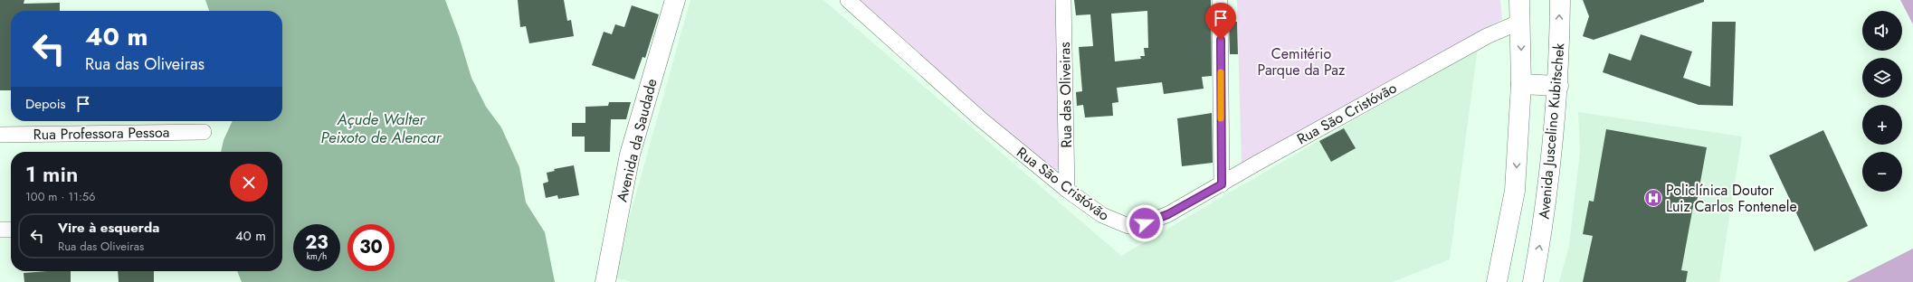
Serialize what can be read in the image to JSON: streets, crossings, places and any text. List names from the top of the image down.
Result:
{
  "streets": {
    "main road": ["Avenida Juscelino Kubitschek", "Avenida da Saudade"],
    "street": ["Rua das Oliveiras", "Rua São Cristóvão", "Rua Professora Pessoa"]
  },
  "crossings": [
    ["Rua das Oliveiras", "Rua São Cristóvão"]
  ],
  "water": ["Açude Walter Peixoto de Alencar"],
  "parks": ["Cemitério Parque da Paz"],
  "places": {
    "hospital": ["Policlínica Doutor Luiz Carlos Fontenele"]
  },
  "page": {
    "map_buttons": ["+", "−"],
    "turn": ["40 m", "Rua das Oliveiras"],
    "then": "Depois",
    "heading": ["1 min", "100 m · 11:56"],
    "list": [
      {
        "name": "Vire à esquerda",
        "note": "Rua das Oliveiras",
        "value": "40 m"
      }
    ],
    "speed": "23 km/h",
    "limit": "30"
  }
}
